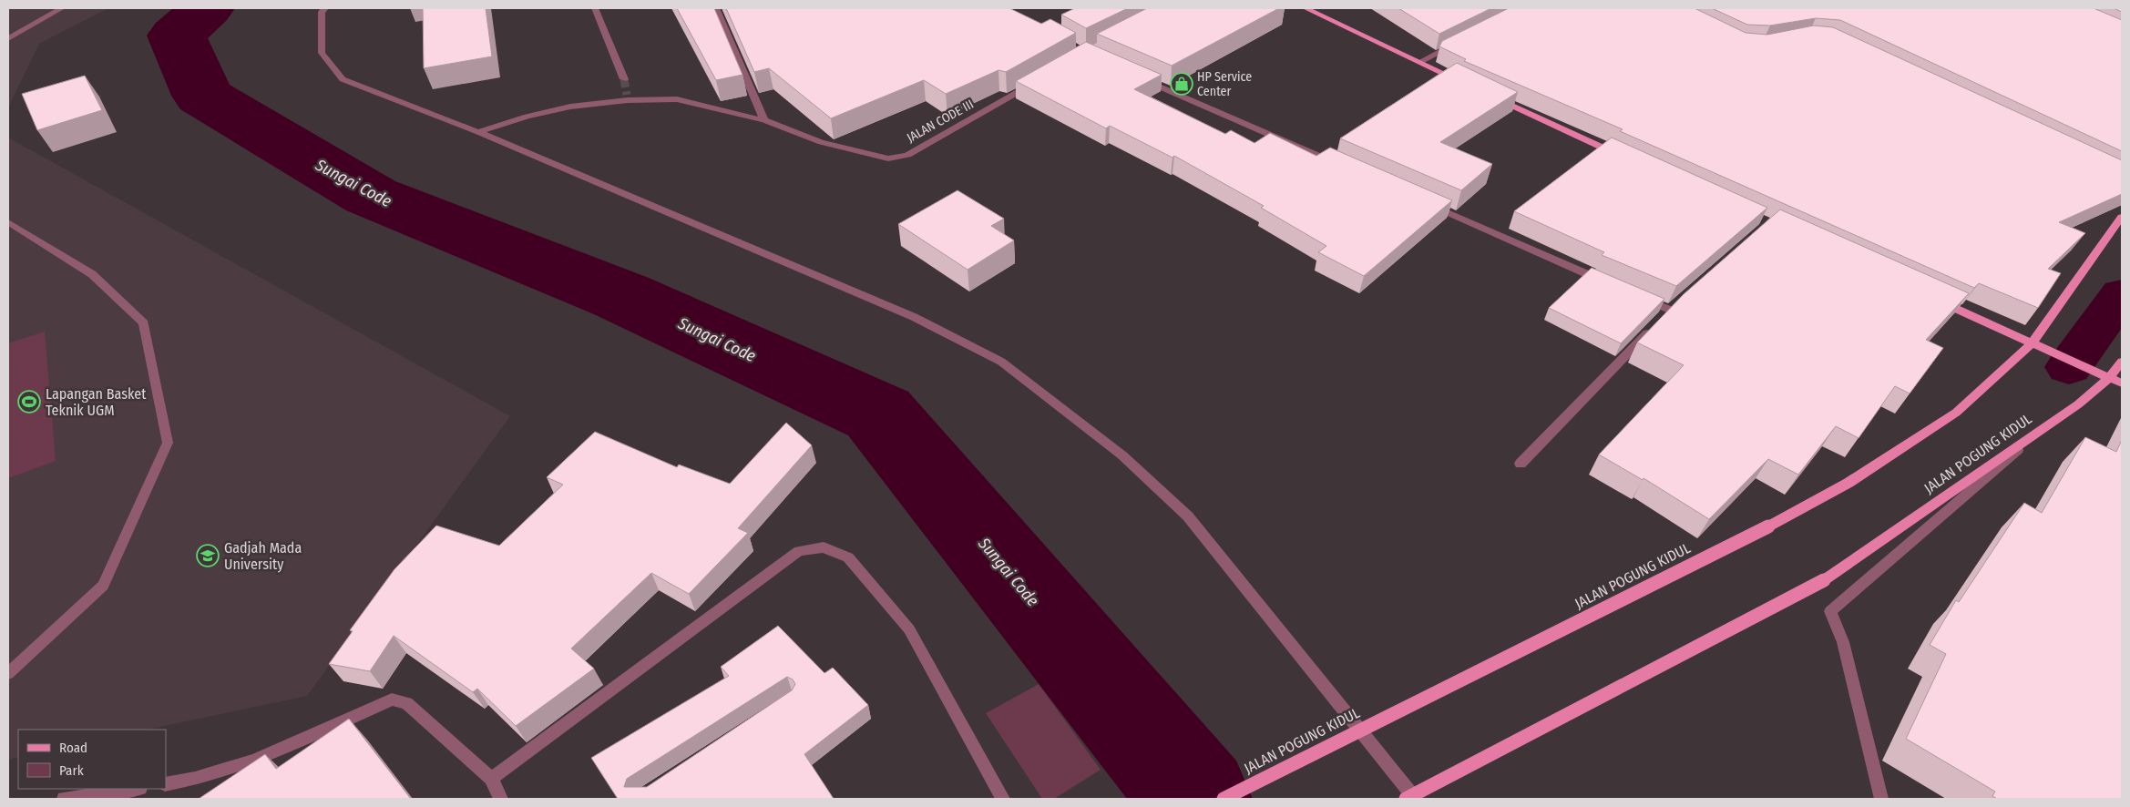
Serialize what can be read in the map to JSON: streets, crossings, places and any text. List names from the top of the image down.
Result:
{
  "streets": {
    "main road": ["JALAN POGUNG KIDUL"],
    "street": ["JALAN CODE III"]
  },
  "water": ["Sungai Code"],
  "places": {
    "shop": ["HP Service Center"],
    "sports": ["Lapangan Basket Teknik UGM"],
    "school or university": ["Gadjah Mada University"]
  },
  "legend": ["Road", "Park"]
}
